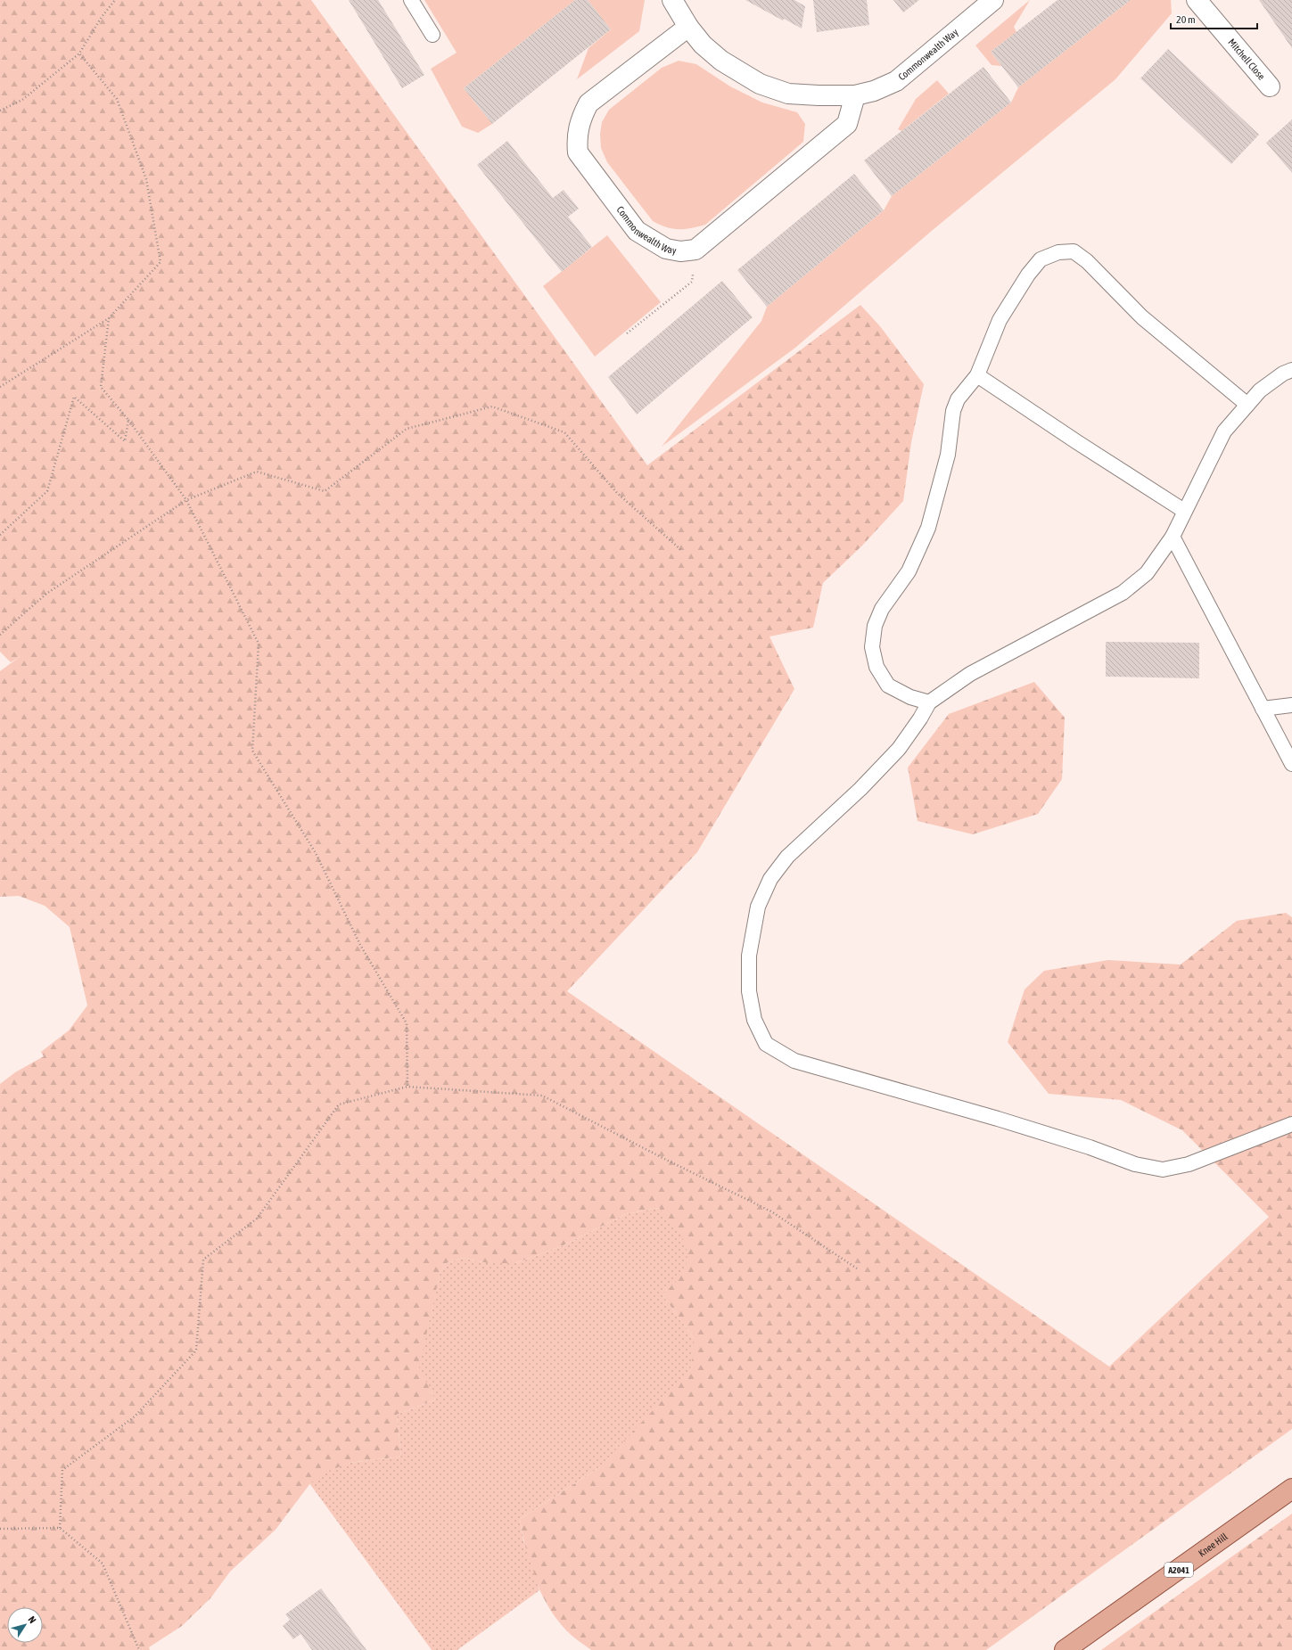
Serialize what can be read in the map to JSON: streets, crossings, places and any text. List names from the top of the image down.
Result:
{
  "streets": {
    "main road": ["Knee Hill", "A2041"],
    "street": ["Commonwealth Way", "Mitchell Close"]
  },
  "scale_bar": "20 m",
  "north": "top right"
}
